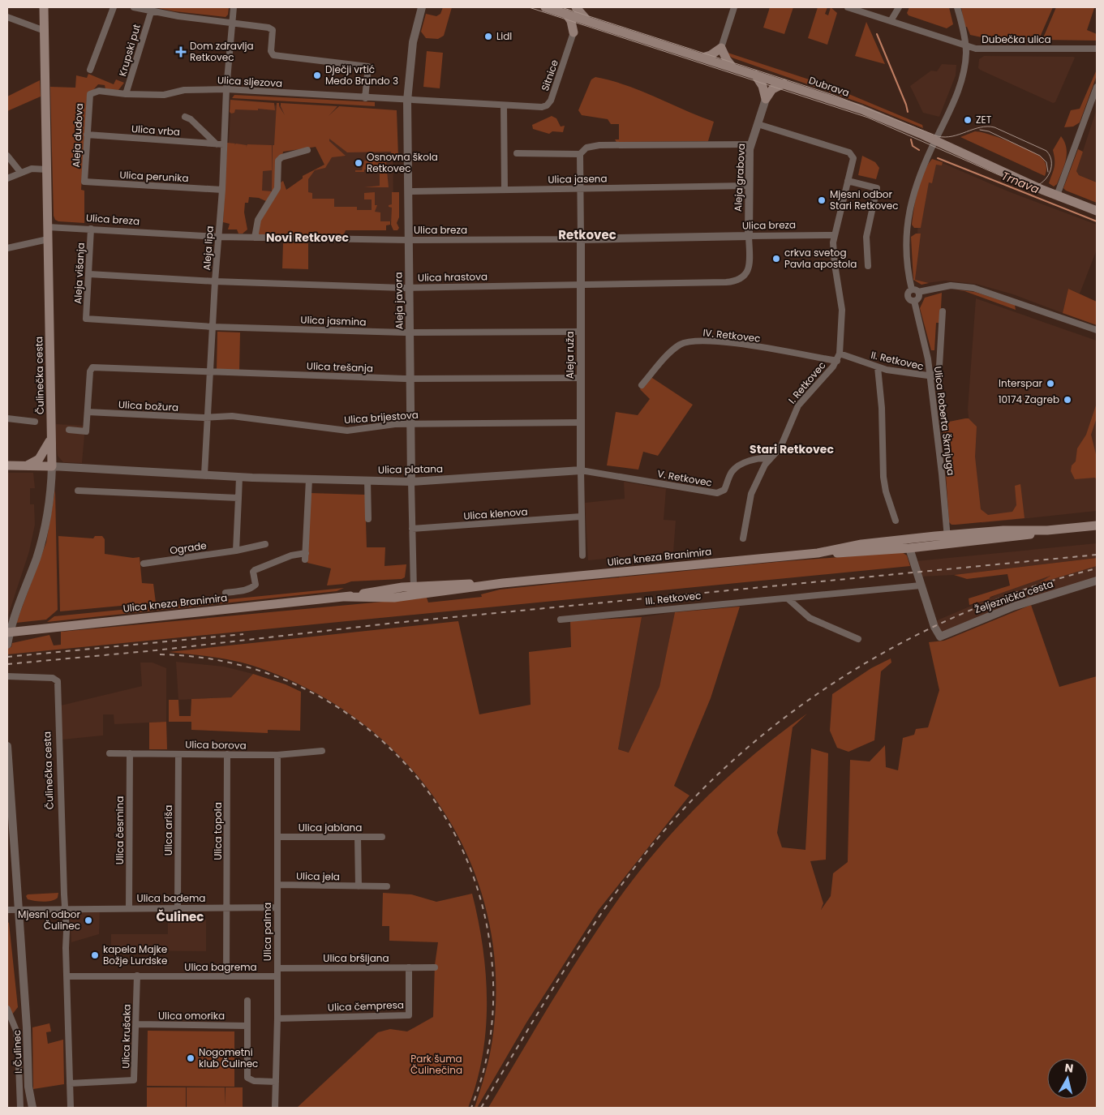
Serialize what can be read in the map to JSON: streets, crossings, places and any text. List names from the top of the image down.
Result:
{
  "streets": {
    "main road": ["Dubrava", "Čulinečka cesta", "Ulica kneza Branimira"],
    "street": [
      "Dubečka ulica",
      "Krupski put",
      "Sitnice",
      "Ulica sljezova",
      "Ulica vrba",
      "Aleja dudova",
      "Ulica perunika",
      "Aleja grabova",
      "Ulica jasena",
      "Ulica breza",
      "Aleja lipa",
      "Aleja višanja",
      "Ulica hrastova",
      "Aleja javora",
      "Ulica jasmina",
      "IV. Retkovec",
      "Aleja ruža",
      "II. Retkovec",
      "Ulica trešanja",
      "I. Retkovec",
      "Ulica božura",
      "Ulica brijestova",
      "Ulica Roberta Škrnjuga",
      "Ulica platana",
      "V. Retkovec",
      "Ulica klenova",
      "Ograde",
      "Željeznička cesta",
      "III. Retkovec",
      "Ulica borova",
      "Ulica jablana",
      "Ulica česmina",
      "Ulica ariša",
      "Ulica topola",
      "Ulica jela",
      "Ulica badema",
      "Ulica palma",
      "Ulica bršljana",
      "Ulica bagrema",
      "Ulica čempresa",
      "Ulica omorika",
      "Ulica krušaka",
      "I. Čulinec"
    ]
  },
  "crossings": [
    ["Krupski put", "Ulica sljezova"],
    ["Sitnice", "Ulica sljezova"],
    ["Sitnice", "Aleja javora"],
    ["Ulica sljezova", "Aleja dudova"],
    ["Ulica sljezova", "Aleja lipa"],
    ["Ulica sljezova", "Aleja javora"],
    ["Ulica vrba", "Aleja dudova"],
    ["Ulica vrba", "Aleja lipa"],
    ["Aleja dudova", "Ulica perunika"],
    ["Ulica perunika", "Aleja lipa"],
    ["Aleja grabova", "Ulica jasena"],
    ["Aleja grabova", "Ulica breza"],
    ["Aleja grabova", "Ulica hrastova"],
    ["Aleja grabova", "I. Retkovec"],
    ["Ulica jasena", "Aleja javora"],
    ["Ulica jasena", "Aleja ruža"],
    ["Ulica breza", "Aleja lipa"],
    ["Ulica breza", "Aleja višanja"],
    ["Ulica breza", "Ulica hrastova"],
    ["Ulica breza", "Aleja javora"],
    ["Ulica breza", "Aleja ruža"],
    ["Ulica breza", "Čulinečka cesta"],
    ["Ulica breza", "I. Retkovec"],
    ["Aleja lipa", "Ulica hrastova"],
    ["Aleja lipa", "Ulica jasmina"],
    ["Aleja lipa", "Ulica trešanja"],
    ["Aleja lipa", "Ulica božura"],
    ["Aleja lipa", "Ulica brijestova"],
    ["Aleja lipa", "Ulica platana"],
    ["Aleja višanja", "Ulica hrastova"],
    ["Aleja višanja", "Ulica jasmina"],
    ["Ulica hrastova", "Aleja javora"],
    ["Ulica hrastova", "Aleja ruža"],
    ["Aleja javora", "Ulica jasmina"],
    ["Aleja javora", "Ulica trešanja"],
    ["Aleja javora", "Ulica brijestova"],
    ["Aleja javora", "Ulica platana"],
    ["Aleja javora", "Ulica klenova"],
    ["Aleja javora", "Ulica kneza Branimira"],
    ["Ulica jasmina", "Aleja ruža"],
    ["IV. Retkovec", "I. Retkovec"],
    ["Aleja ruža", "Ulica trešanja"],
    ["Aleja ruža", "Ulica brijestova"],
    ["Aleja ruža", "Ulica platana"],
    ["Aleja ruža", "V. Retkovec"],
    ["Aleja ruža", "Ulica klenova"],
    ["II. Retkovec", "I. Retkovec"],
    ["II. Retkovec", "Ulica Roberta Škrnjuga"],
    ["Ulica trešanja", "Ulica božura"],
    ["Čulinečka cesta", "Ulica platana"],
    ["Čulinečka cesta", "Ulica badema"],
    ["Čulinečka cesta", "Ulica bagrema"],
    ["Čulinečka cesta", "Ulica krušaka"],
    ["I. Retkovec", "V. Retkovec"],
    ["Ulica božura", "Ulica brijestova"],
    ["Ulica Roberta Škrnjuga", "Ulica kneza Branimira"],
    ["Ulica platana", "V. Retkovec"],
    ["Željeznička cesta", "III. Retkovec"],
    ["Ulica borova", "Ulica česmina"],
    ["Ulica borova", "Ulica ariša"],
    ["Ulica borova", "Ulica topola"],
    ["Ulica borova", "Ulica palma"],
    ["Ulica jablana", "Ulica palma"],
    ["Ulica česmina", "Ulica badema"],
    ["Ulica ariša", "Ulica badema"],
    ["Ulica topola", "Ulica badema"],
    ["Ulica topola", "Ulica bagrema"],
    ["Ulica jela", "Ulica palma"],
    ["Ulica badema", "Ulica palma"],
    ["Ulica palma", "Ulica bršljana"],
    ["Ulica palma", "Ulica bagrema"],
    ["Ulica palma", "Ulica čempresa"],
    ["Ulica bršljana", "Ulica čempresa"],
    ["Ulica bagrema", "Ulica krušaka"],
    ["Ulica omorika", "Ulica krušaka"]
  ],
  "districts": [
    "Retkovec",
    "Novi Retkovec",
    "Stari Retkovec",
    "Čulinec"
  ],
  "water": ["Trnava"],
  "parks": ["Park šuma Čulinečina"],
  "places": {
    "other": [
      "Lidl",
      "Dječji vrtić Medo Brundo 3",
      "ZET",
      "Osnovna škola Retkovec",
      "Mjesni odbor Stari Retkovec",
      "crkva svetog Pavla apostola",
      "Interspar",
      "10174 Zagreb",
      "Mjesni odbor Čulinec",
      "kapela Majke Božje Lurdske",
      "Nogometni klub Čulinec"
    ],
    "health": ["Dom zdravlja Retkovec"]
  },
  "north": "top"
}
